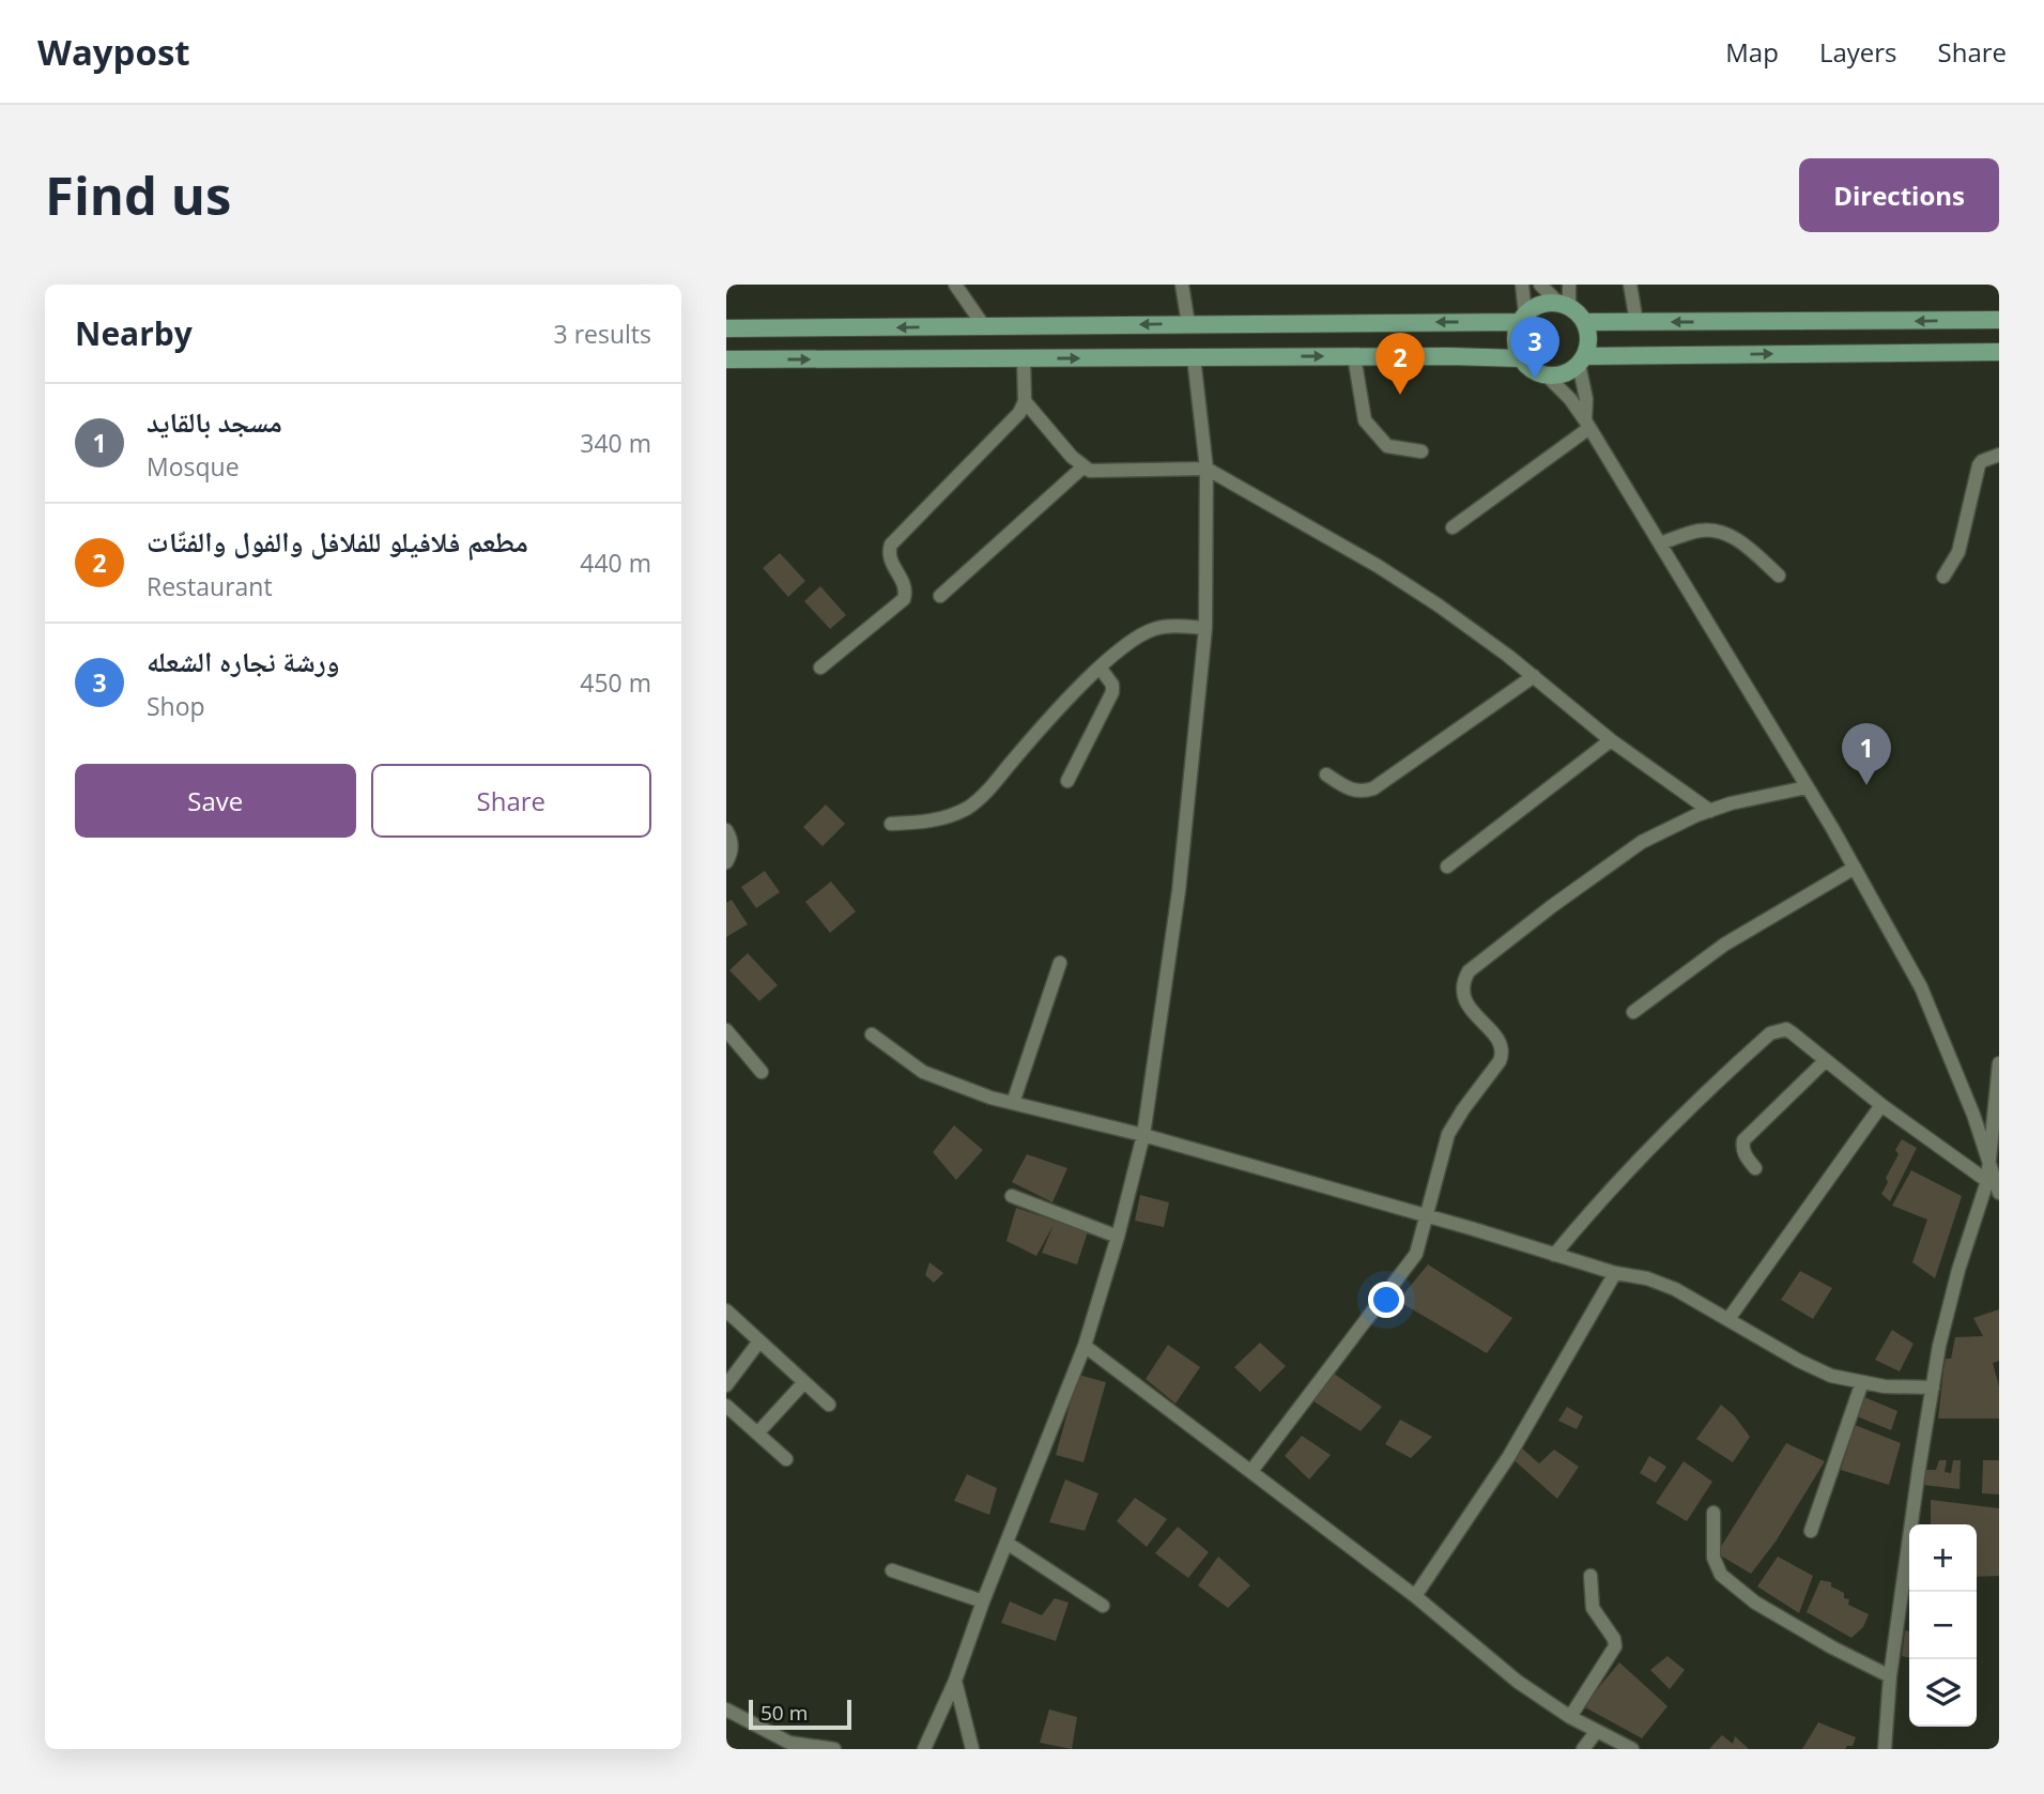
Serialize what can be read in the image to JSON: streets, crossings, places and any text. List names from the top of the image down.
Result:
{
  "scale_bar": "50 m",
  "page": {
    "header": "Waypost",
    "nav": ["Map", "Layers", "Share"],
    "buttons": [
      "Directions",
      ["Save", "Share"]
    ],
    "title": "Find us",
    "heading": ["Nearby", "3 results"],
    "pins": ["3", "2", "1"],
    "list": [
      {
        "mark": "1",
        "name": "مسجد بالقايد",
        "note": "Mosque",
        "value": "340 m"
      },
      {
        "mark": "2",
        "name": "مطعم فلافيلو للفلافل والفول والفتّات",
        "note": "Restaurant",
        "value": "440 m"
      },
      {
        "mark": "3",
        "name": "ورشة نجاره الشعله",
        "note": "Shop",
        "value": "450 m"
      }
    ],
    "map_buttons": ["+", "−"],
    "scale": "50 m"
  }
}
